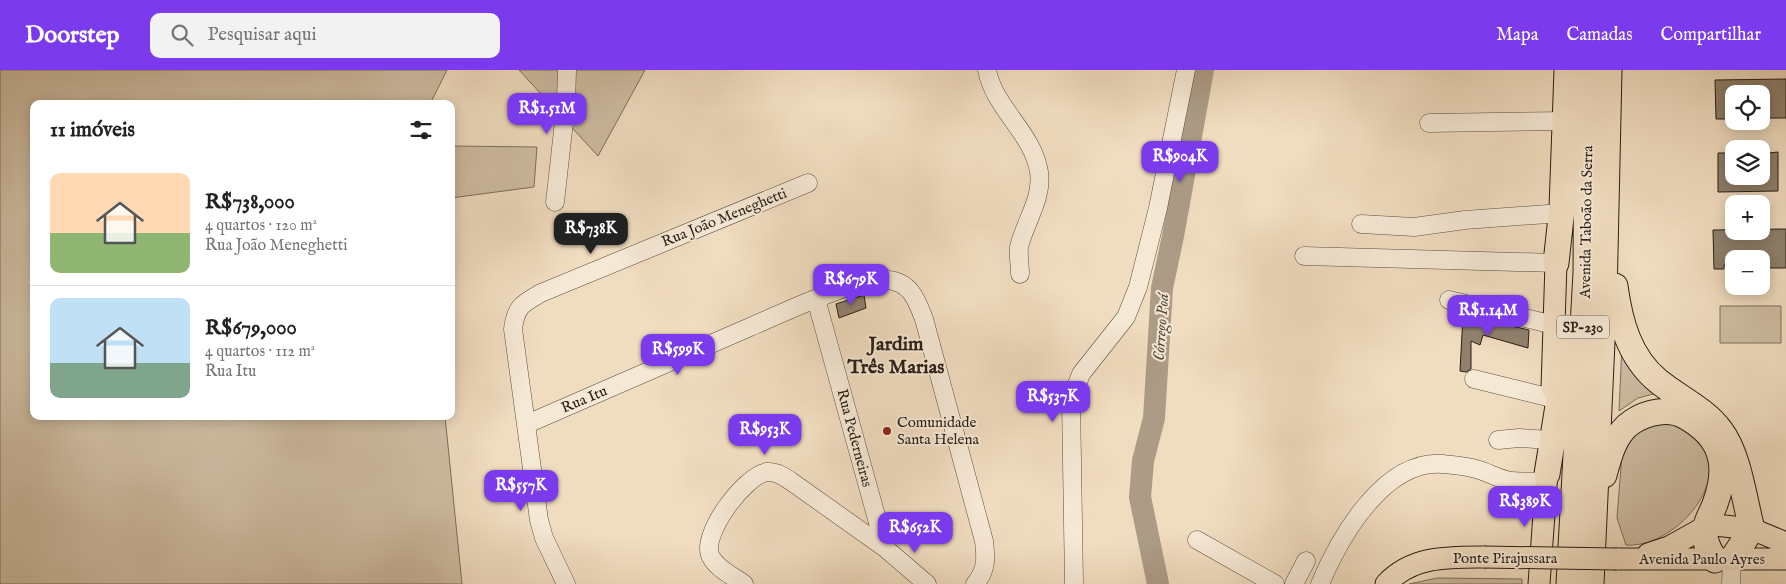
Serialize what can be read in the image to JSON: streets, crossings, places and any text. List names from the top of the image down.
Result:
{
  "streets": {
    "highway": ["Avenida Taboão da Serra", "SP-230"],
    "main road": ["Ponte Pirajussara", "Avenida Paulo Ayres"],
    "street": ["Rua João Meneghetti", "Rua Itu", "Rua Pederneiras"]
  },
  "crossings": [
    ["Rua João Meneghetti", "Rua Itu"],
    ["Rua Itu", "Rua Pederneiras"],
    ["Ponte Pirajussara", "Avenida Paulo Ayres"]
  ],
  "districts": ["Jardim Três Marias"],
  "water": ["Córrego Poá"],
  "places": ["Comunidade Santa Helena"],
  "page": {
    "header": "Doorstep",
    "search": "Pesquisar aqui",
    "nav": ["Mapa", "Camadas", "Compartilhar"],
    "map_buttons": ["+", "−"],
    "price": [
      "R$1.51M",
      "R$904K",
      "R$738K",
      "R$679K",
      "R$1.14M",
      "R$599K",
      "R$537K",
      "R$953K",
      "R$557K",
      "R$389K",
      "R$652K"
    ],
    "heading": "11 imóveis",
    "list": [
      {
        "name": "R$738,000",
        "note": "4 quartos · 120 m² · Rua João Meneghetti"
      },
      {
        "name": "R$679,000",
        "note": "4 quartos · 112 m² · Rua Itu"
      }
    ]
  }
}
